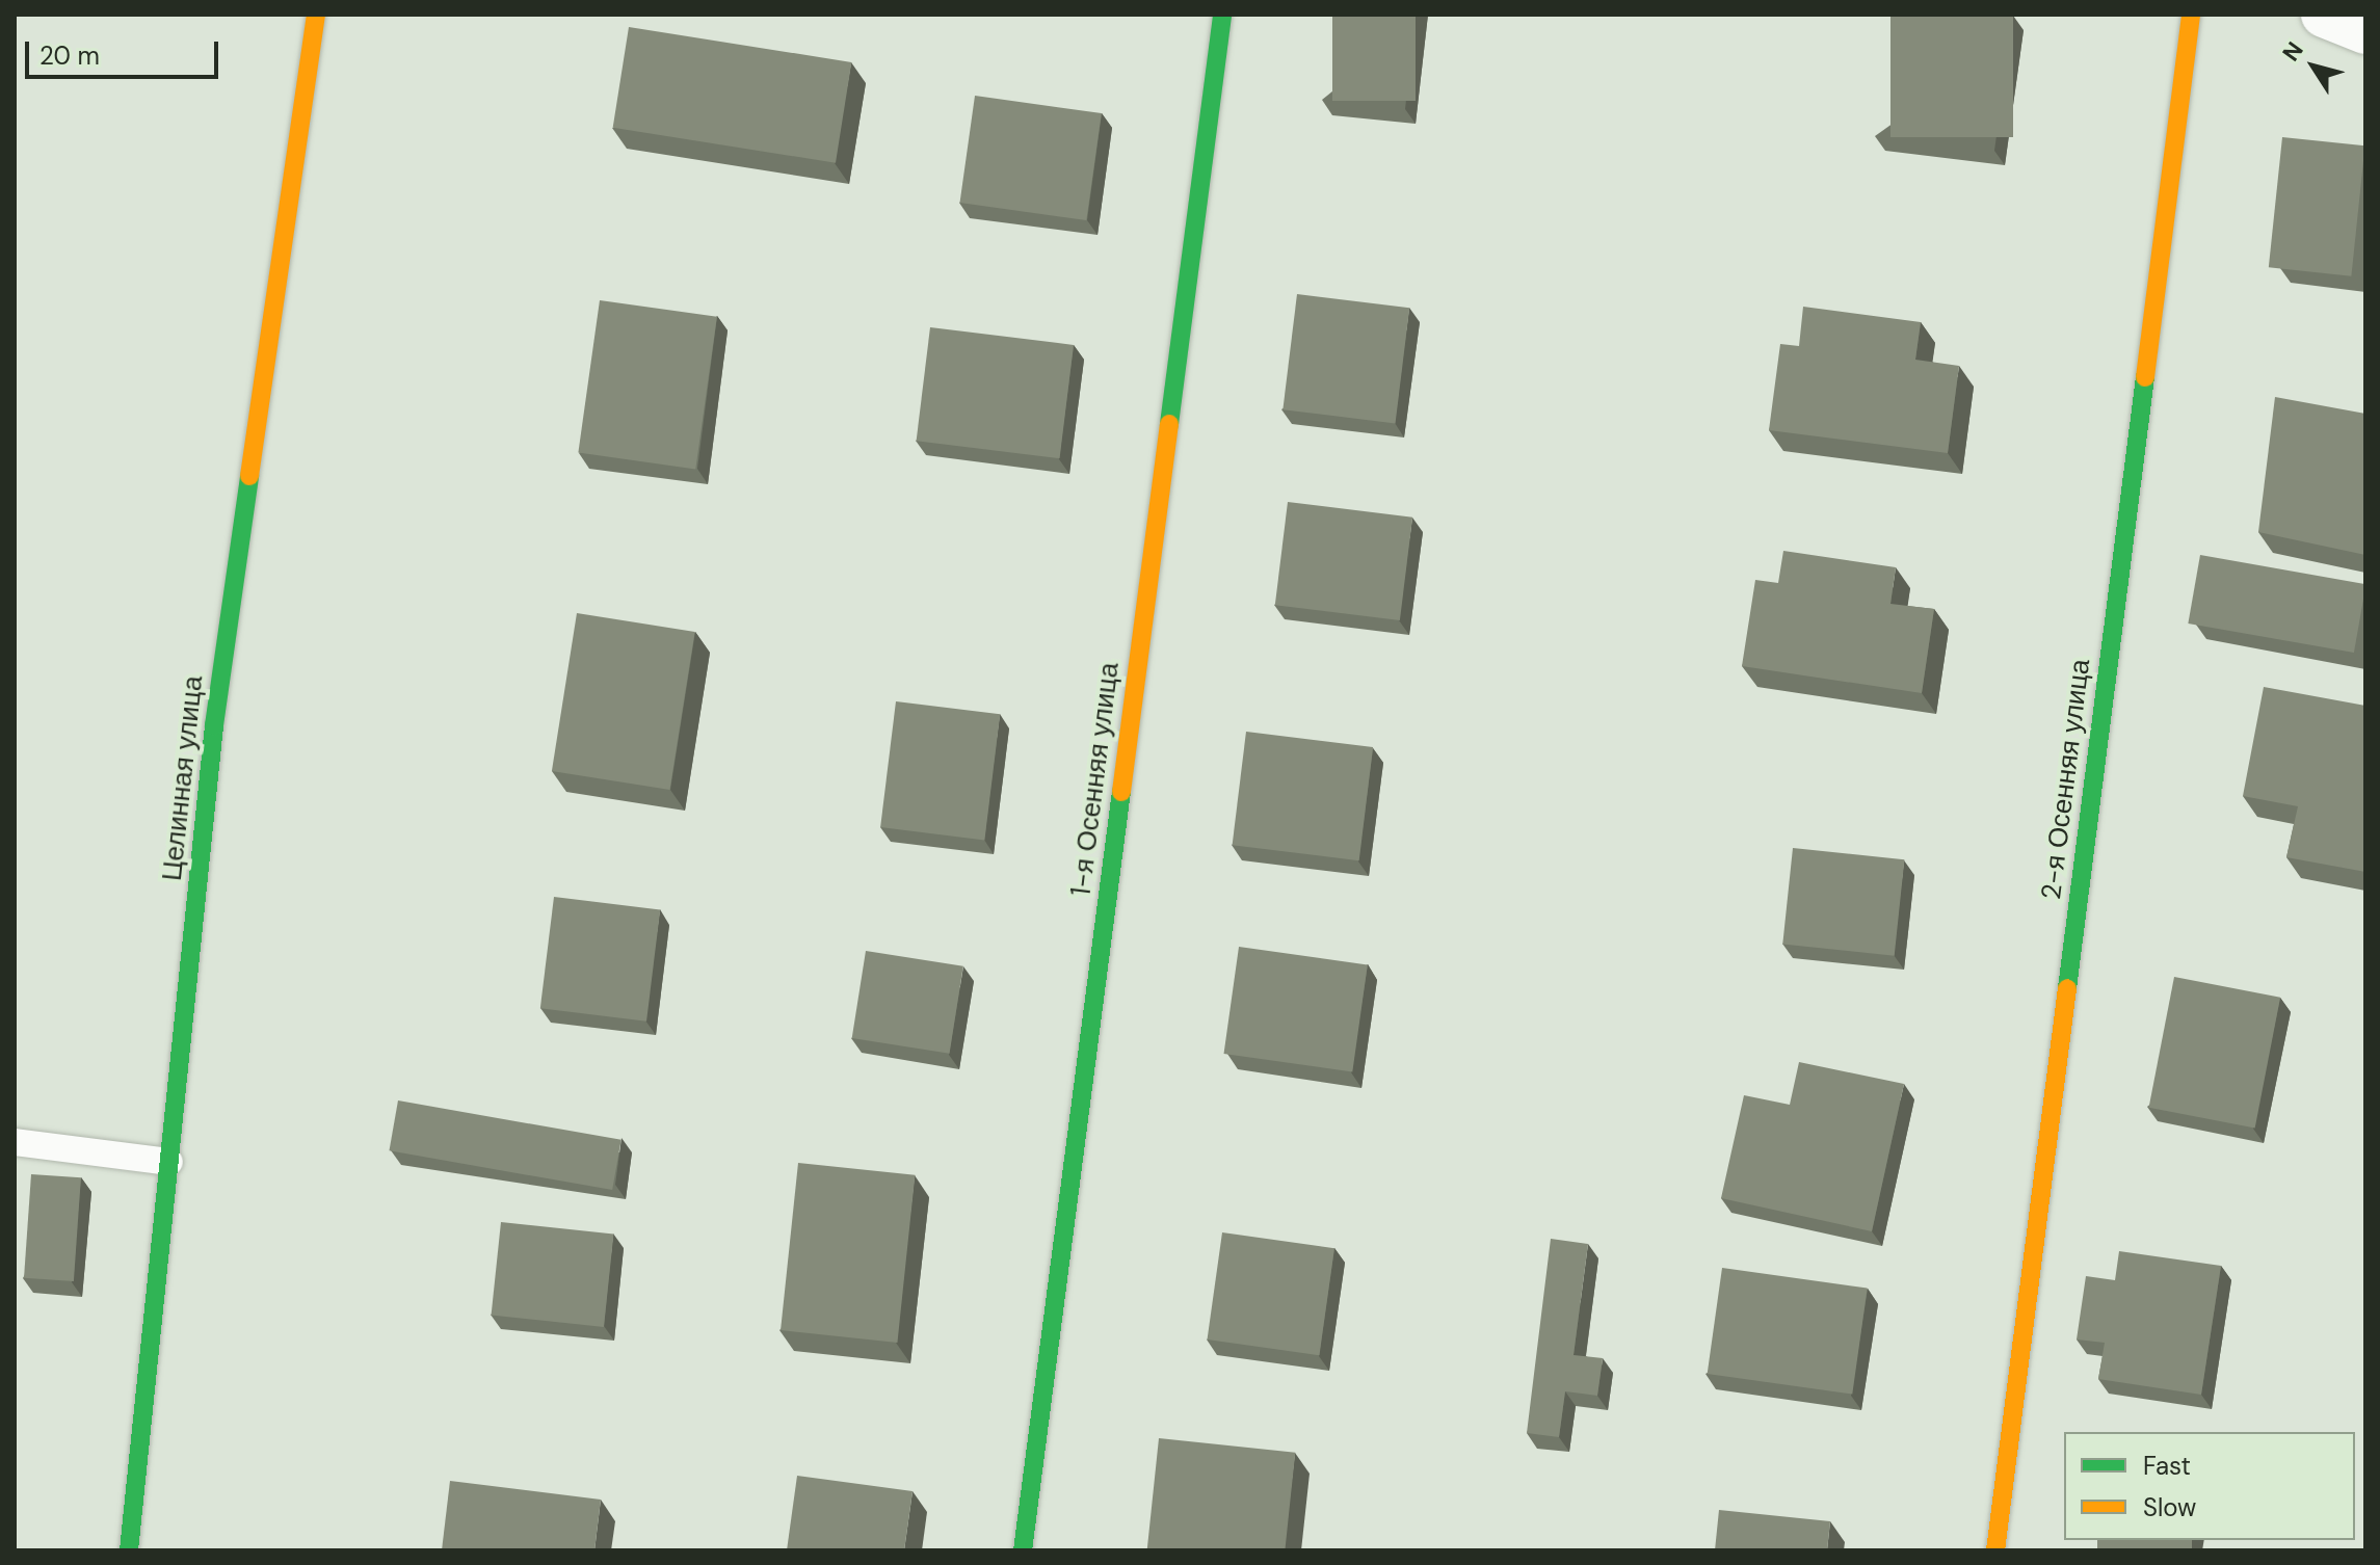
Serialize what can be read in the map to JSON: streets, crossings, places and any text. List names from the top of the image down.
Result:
{
  "streets": {
    "street": ["Целинная улица", "1-я Осенняя улица", "2-я Осенняя улица"]
  },
  "legend": ["Fast", "Slow"],
  "scale_bar": "20 m",
  "north": "top left"
}
